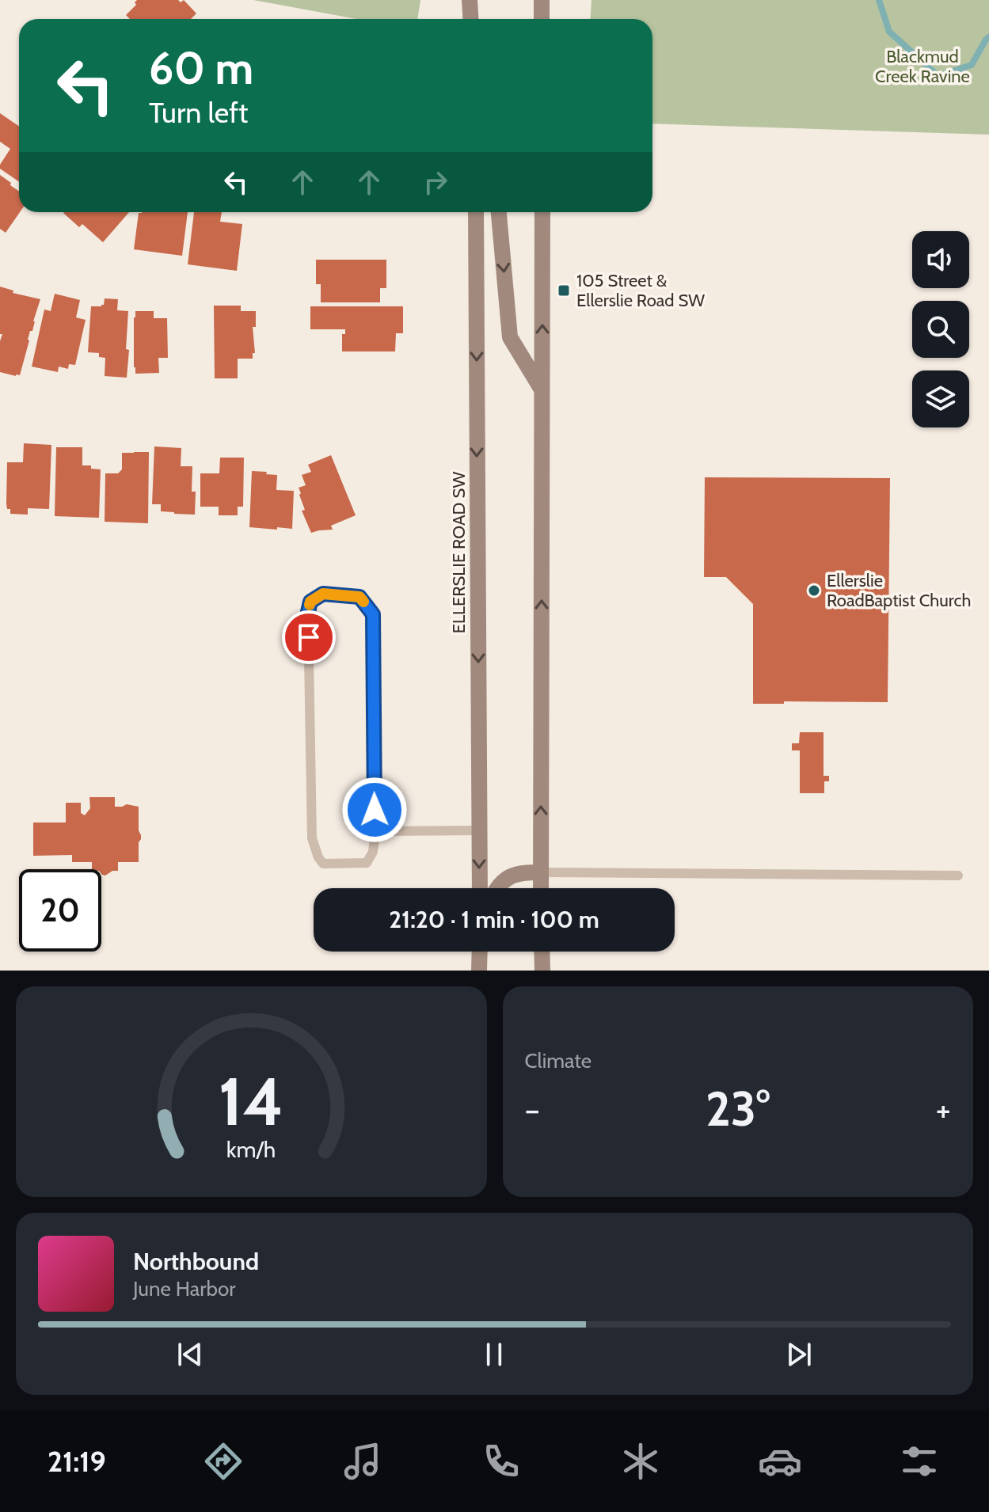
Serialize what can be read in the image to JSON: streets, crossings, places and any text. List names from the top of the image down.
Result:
{
  "streets": {
    "main road": ["ELLERSLIE ROAD SW"]
  },
  "parks": ["Blackmud Creek Ravine"],
  "places": {
    "transit": ["105 Street & Ellerslie Road SW"],
    "other": ["Ellerslie RoadBaptist Church"]
  },
  "page": {
    "turn": ["60 m", "Turn left"],
    "limit": "20",
    "trip": "21:20 · 1 min · 100 m",
    "tile": "Climate",
    "heat": ["−", "23°", "+"],
    "song": ["Northbound", "June Harbor"],
    "tabs": "21:19",
    "gauge": ["14", "km/h"]
  }
}
